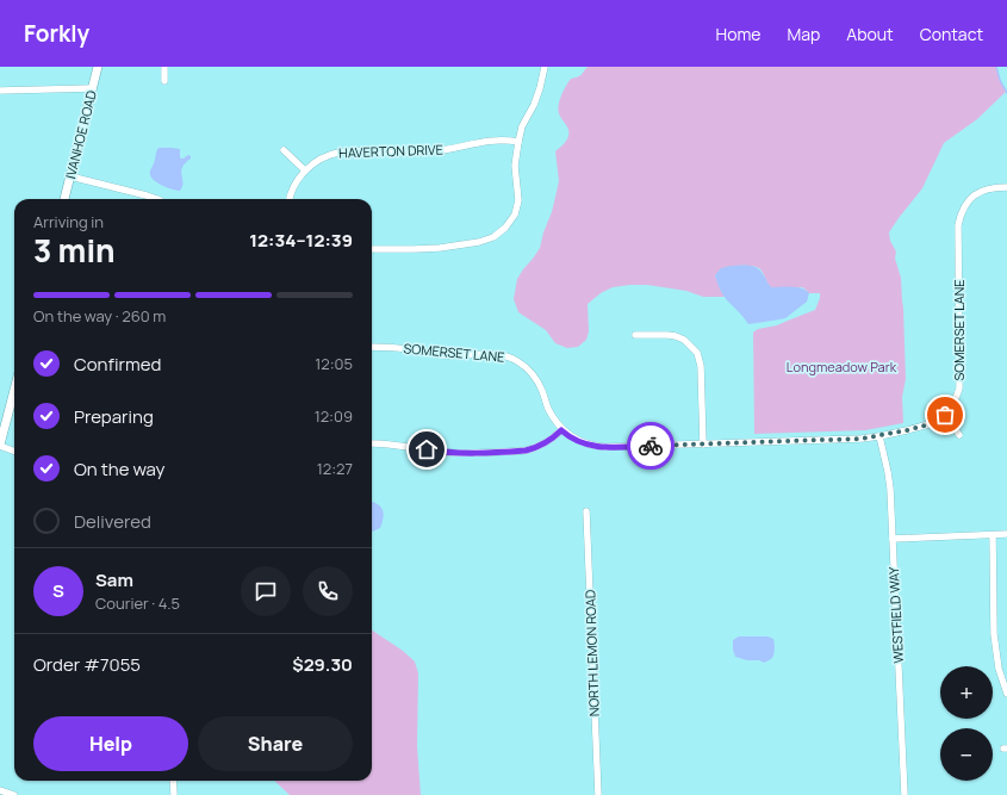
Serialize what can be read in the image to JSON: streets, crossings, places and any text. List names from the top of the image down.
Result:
{
  "streets": {
    "main road": ["IVANHOE ROAD"],
    "street": [
      "HAVERTON DRIVE",
      "SOMERSET LANE",
      "WESTFIELD WAY",
      "NORTH LEMON ROAD"
    ]
  },
  "crossings": [
    ["SOMERSET LANE", "WESTFIELD WAY"]
  ],
  "parks": ["Longmeadow Park"],
  "page": {
    "header": "Forkly",
    "nav": [
      "Home",
      "Map",
      "About",
      "Contact"
    ],
    "heading": ["3 min", "Arriving in", "12:34–12:39"],
    "panel": [
      "Sam",
      "Courier · 4.5",
      "Order #7055",
      "$29.30"
    ],
    "bar": "On the way · 260 m",
    "list": [
      ["Confirmed", "12:05"],
      ["Preparing", "12:09"],
      ["On the way", "12:27"],
      "Delivered"
    ],
    "round": "S",
    "map_buttons": ["+", "−"],
    "buttons": ["Help", "Share"]
  }
}
